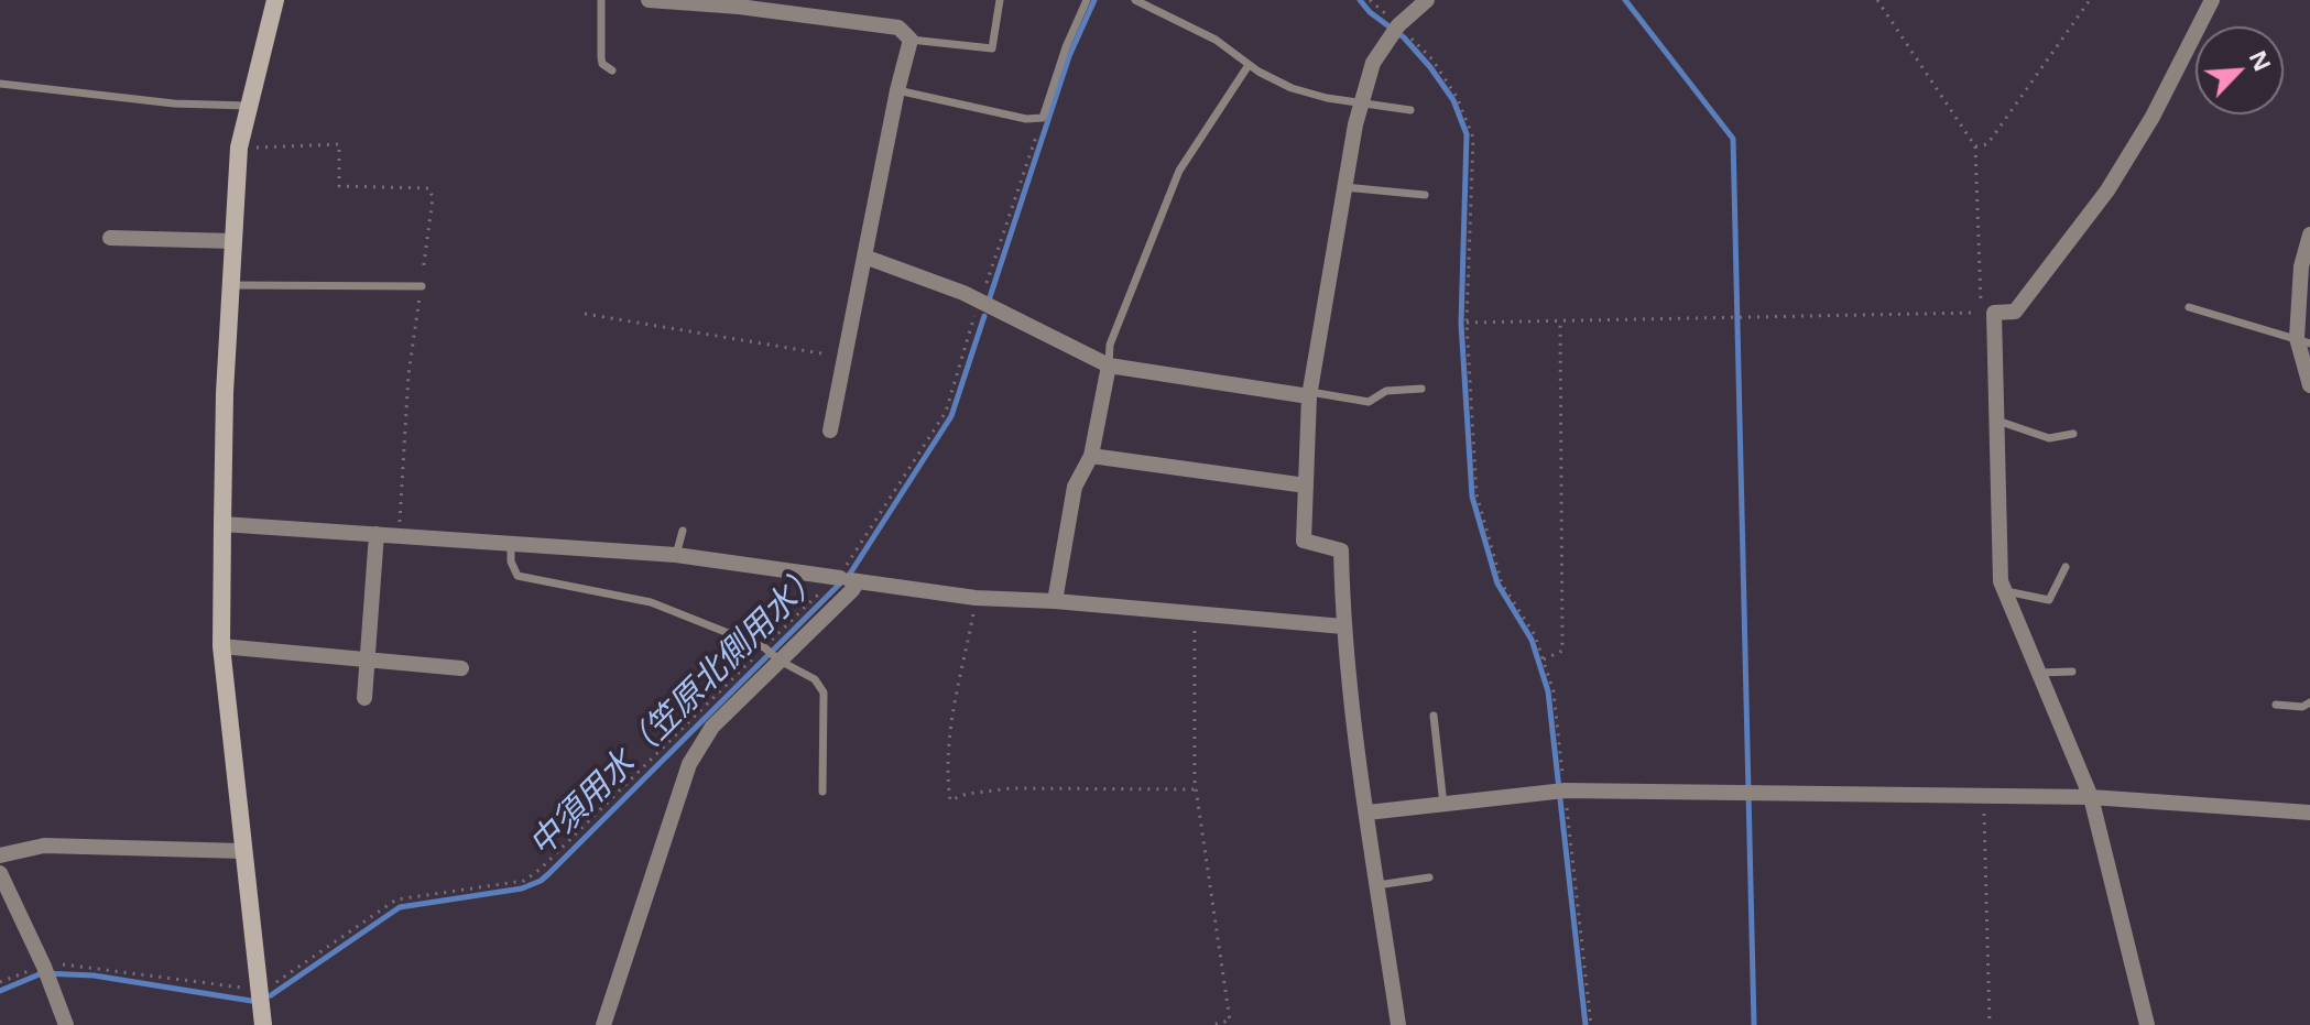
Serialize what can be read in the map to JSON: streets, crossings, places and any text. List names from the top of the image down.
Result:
{
  "water": ["中須用水（笠原北側用水）"],
  "north": "top right"
}
